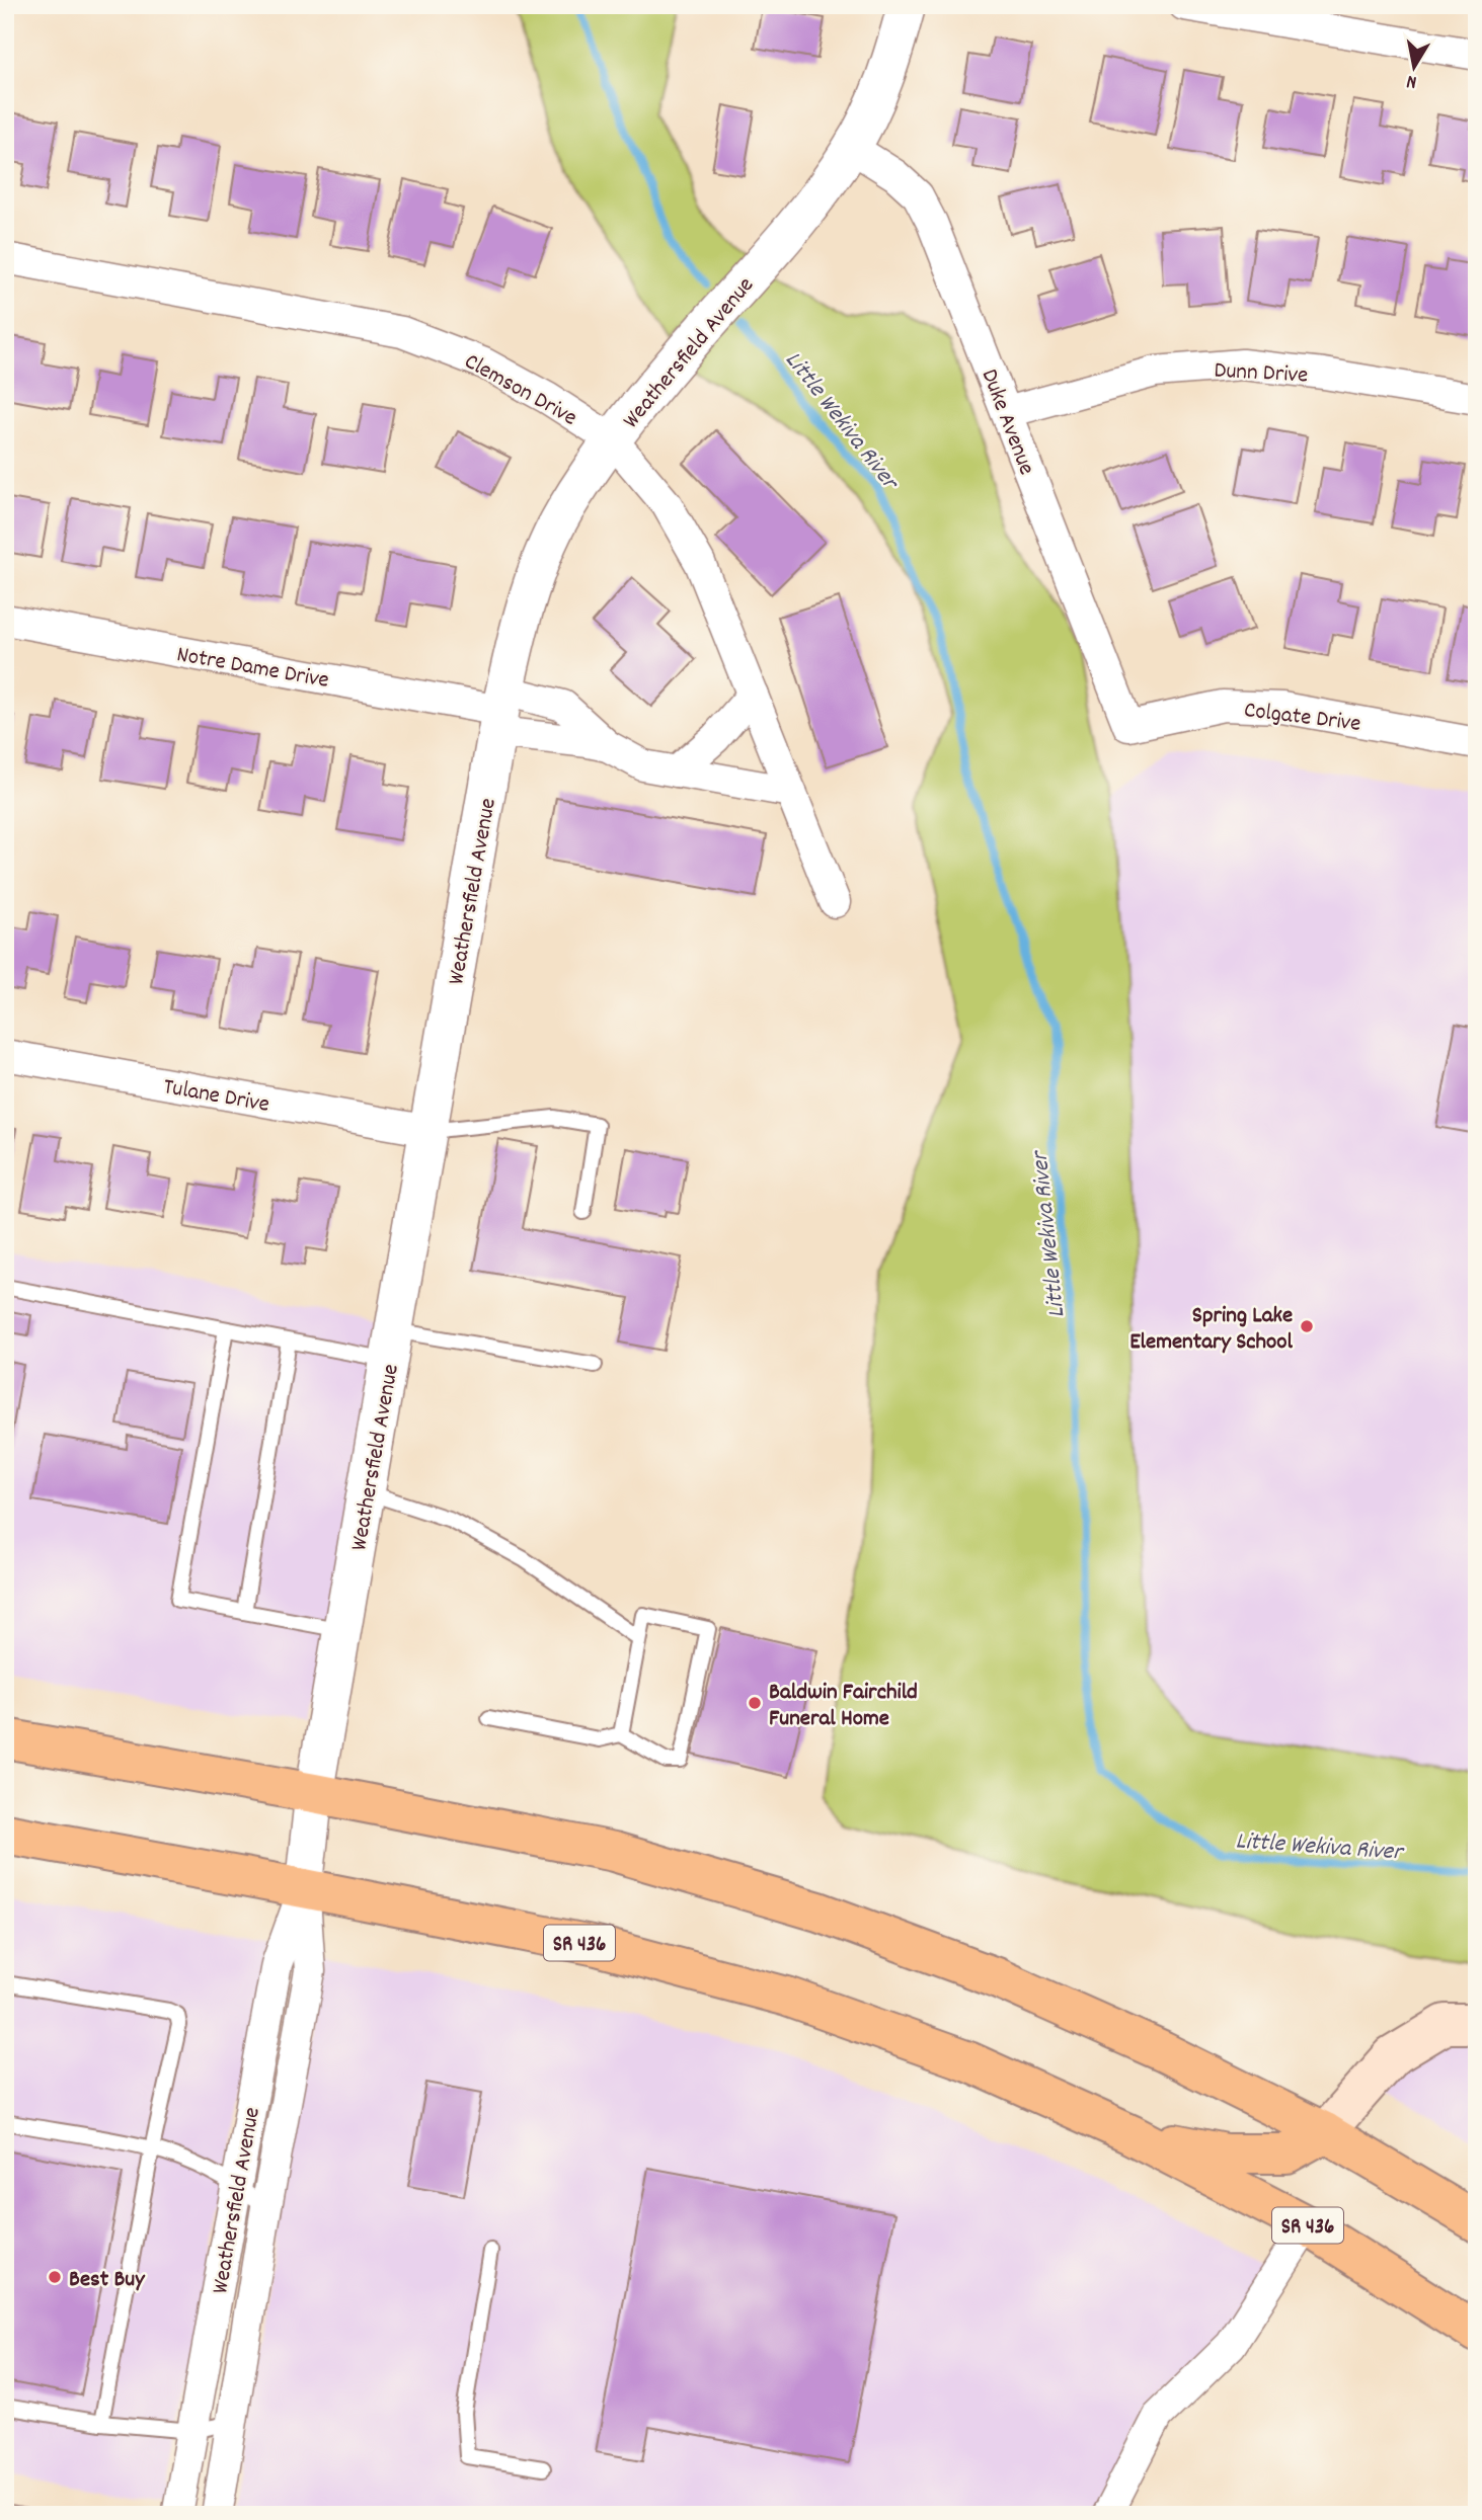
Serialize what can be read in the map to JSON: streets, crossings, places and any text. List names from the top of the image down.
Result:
{
  "streets": {
    "main road": ["SR 436"],
    "street": [
      "Weathersfield Avenue",
      "Dunn Drive",
      "Clemson Drive",
      "Duke Avenue",
      "Notre Dame Drive",
      "Colgate Drive",
      "Tulane Drive"
    ]
  },
  "crossings": [
    ["Weathersfield Avenue", "Clemson Drive"],
    ["Weathersfield Avenue", "Duke Avenue"],
    ["Weathersfield Avenue", "Notre Dame Drive"],
    ["Weathersfield Avenue", "Tulane Drive"],
    ["Weathersfield Avenue", "SR 436"],
    ["Dunn Drive", "Duke Avenue"],
    ["Clemson Drive", "Notre Dame Drive"],
    ["Duke Avenue", "Colgate Drive"]
  ],
  "water": ["Little Wekiva River"],
  "places": ["Spring Lake Elementary School", "Baldwin Fairchild Funeral Home", "Best Buy"],
  "north": "bottom"
}
